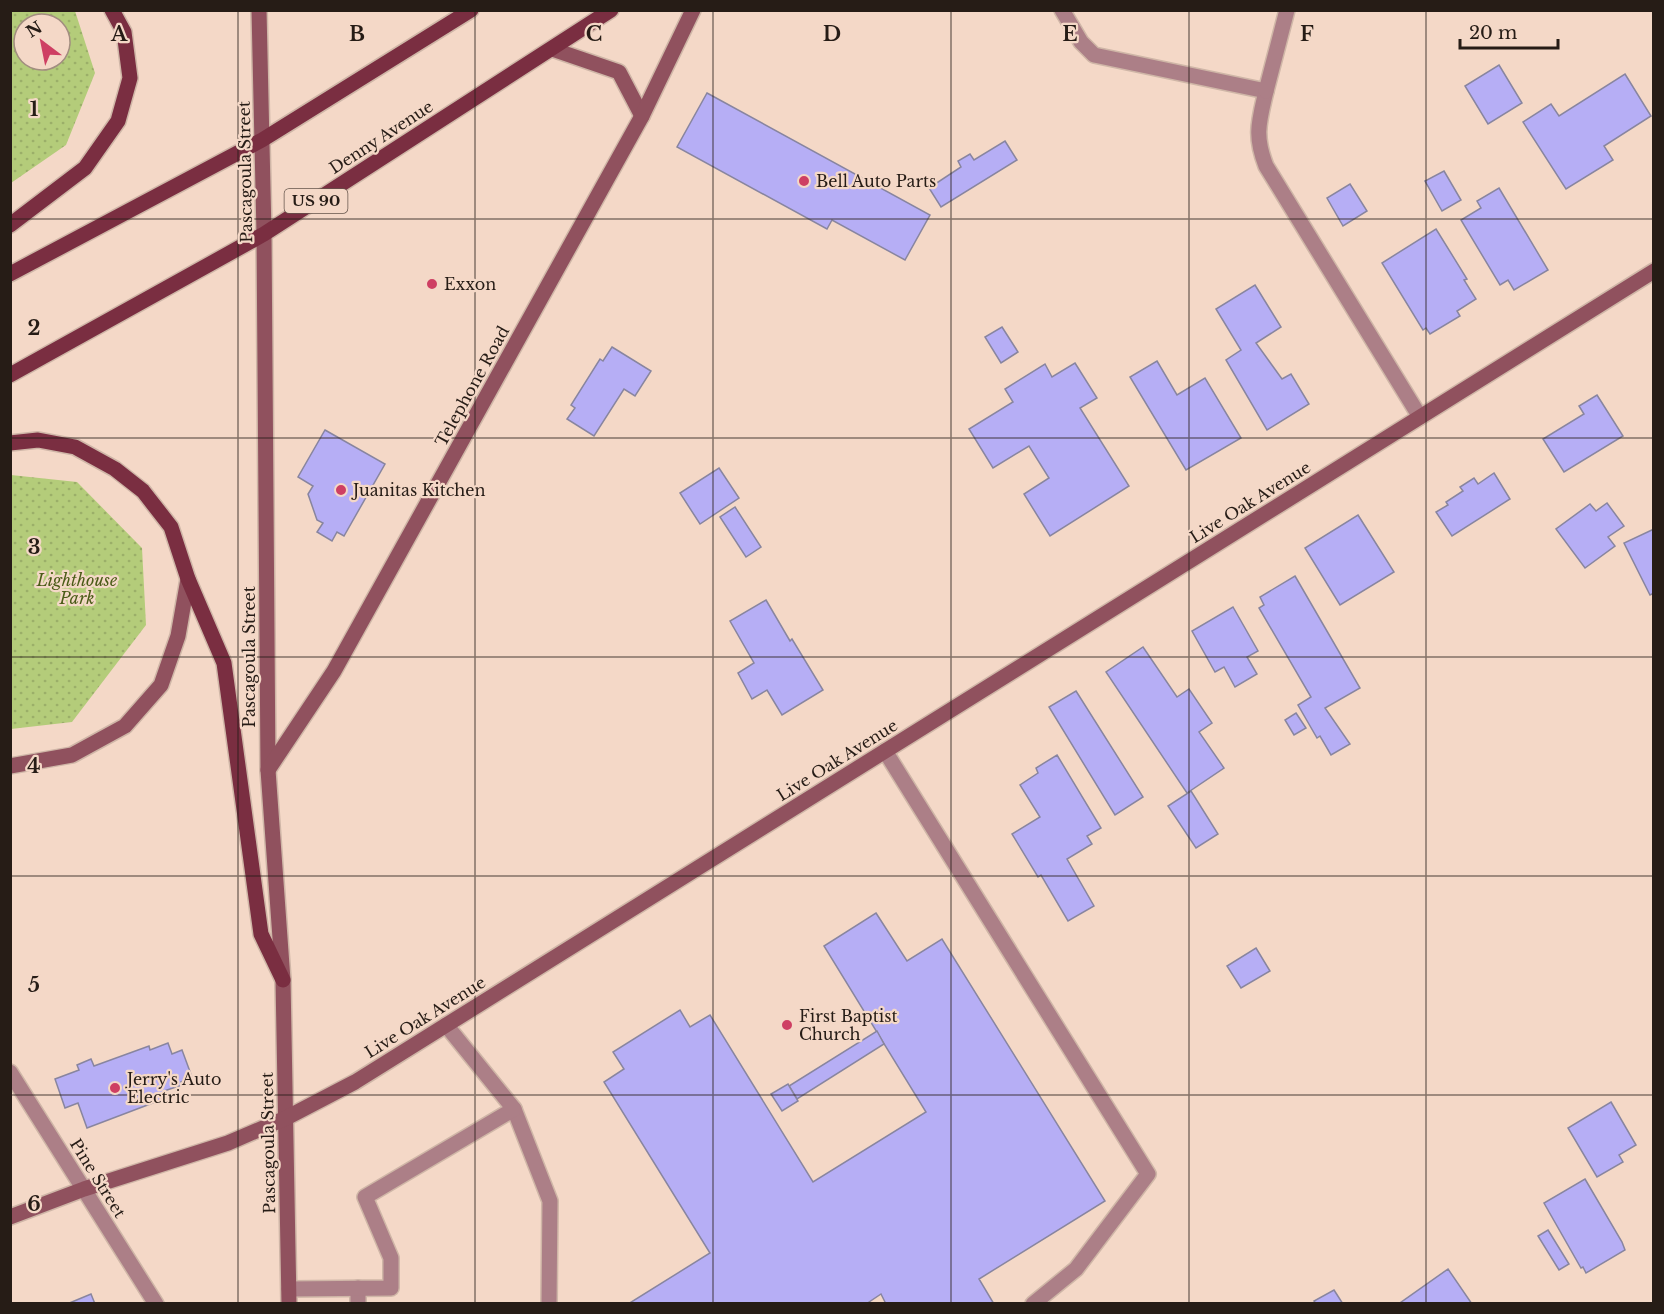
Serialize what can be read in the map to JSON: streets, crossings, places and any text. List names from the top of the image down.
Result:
{
  "streets": {
    "main road": ["Denny Avenue", "US 90"],
    "street": [
      "Pascagoula Street",
      "Telephone Road",
      "Live Oak Avenue",
      "Pine Street"
    ]
  },
  "crossings": [
    ["Denny Avenue", "Pascagoula Street"],
    ["Pascagoula Street", "Telephone Road"],
    ["Pascagoula Street", "Live Oak Avenue"],
    ["Live Oak Avenue", "Pine Street"]
  ],
  "parks": ["Lighthouse Park"],
  "places": [
    "Bell Auto Parts",
    "Exxon",
    "Juanitas Kitchen",
    "First Baptist Church",
    "Jerry's Auto Electric"
  ],
  "scale_bar": "20 m",
  "north": "top left",
  "grid": {
    "columns": [
      "A",
      "B",
      "C",
      "D",
      "E",
      "F"
    ],
    "rows": [
      "1",
      "2",
      "3",
      "4",
      "5",
      "6"
    ]
  }
}
